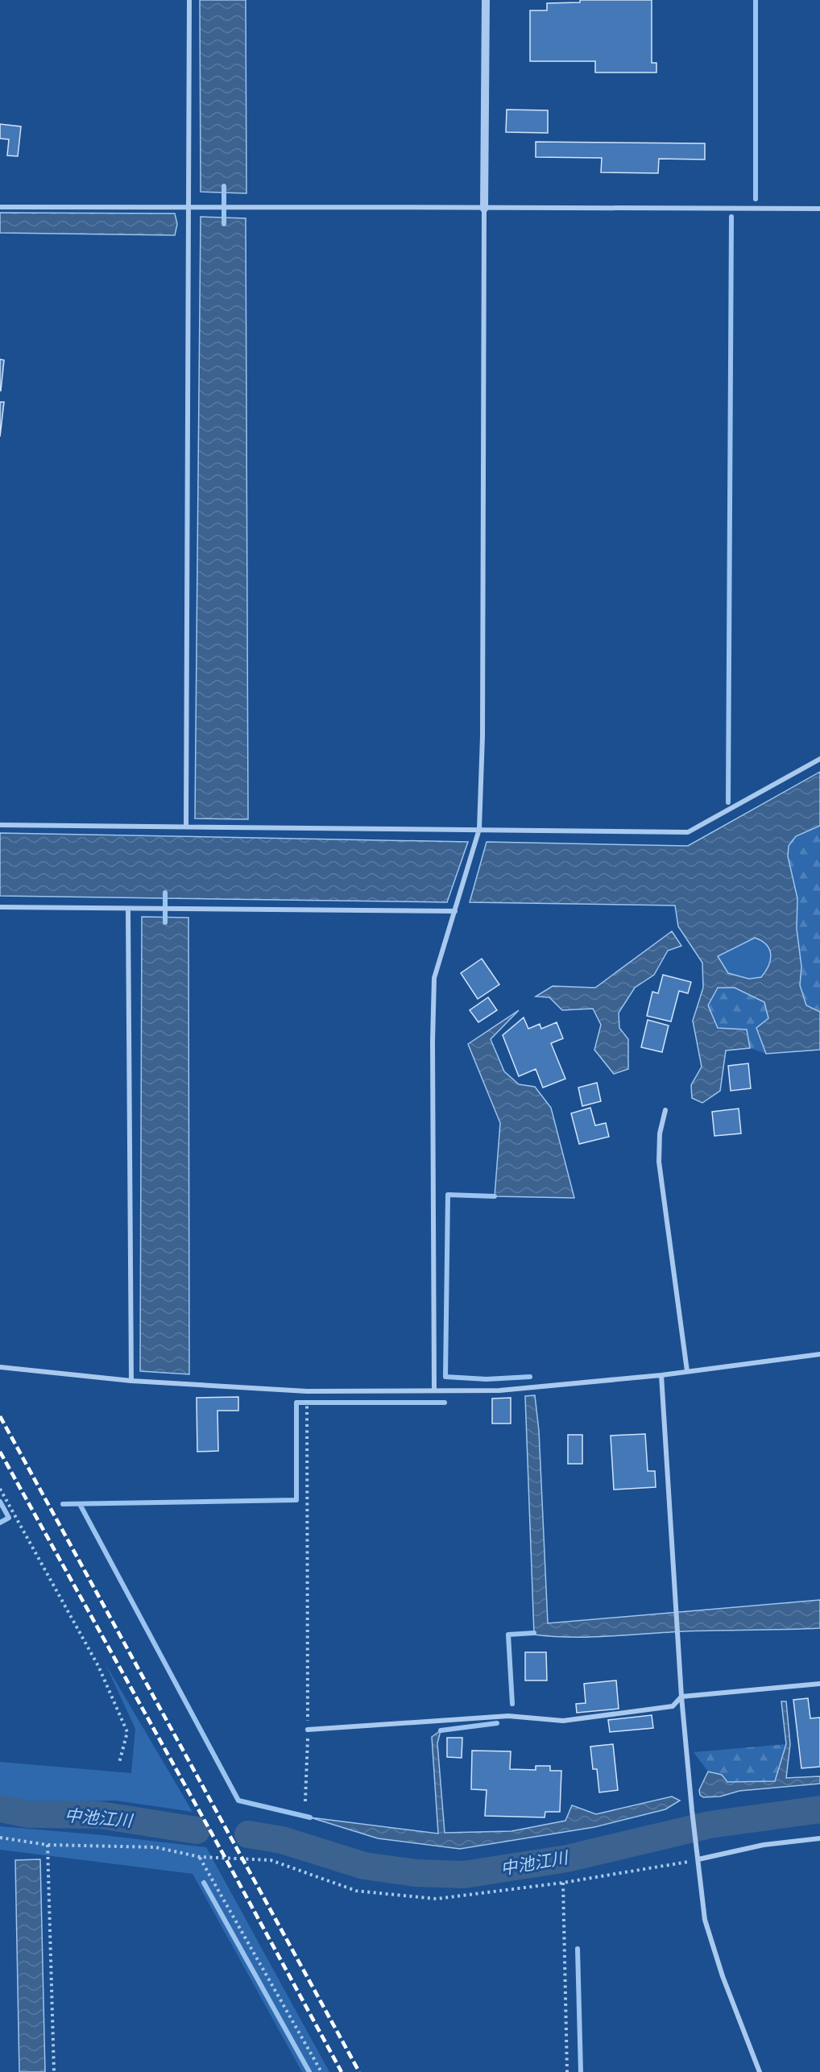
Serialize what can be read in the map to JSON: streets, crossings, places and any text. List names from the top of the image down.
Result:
{
  "water": ["中池江川"]
}
